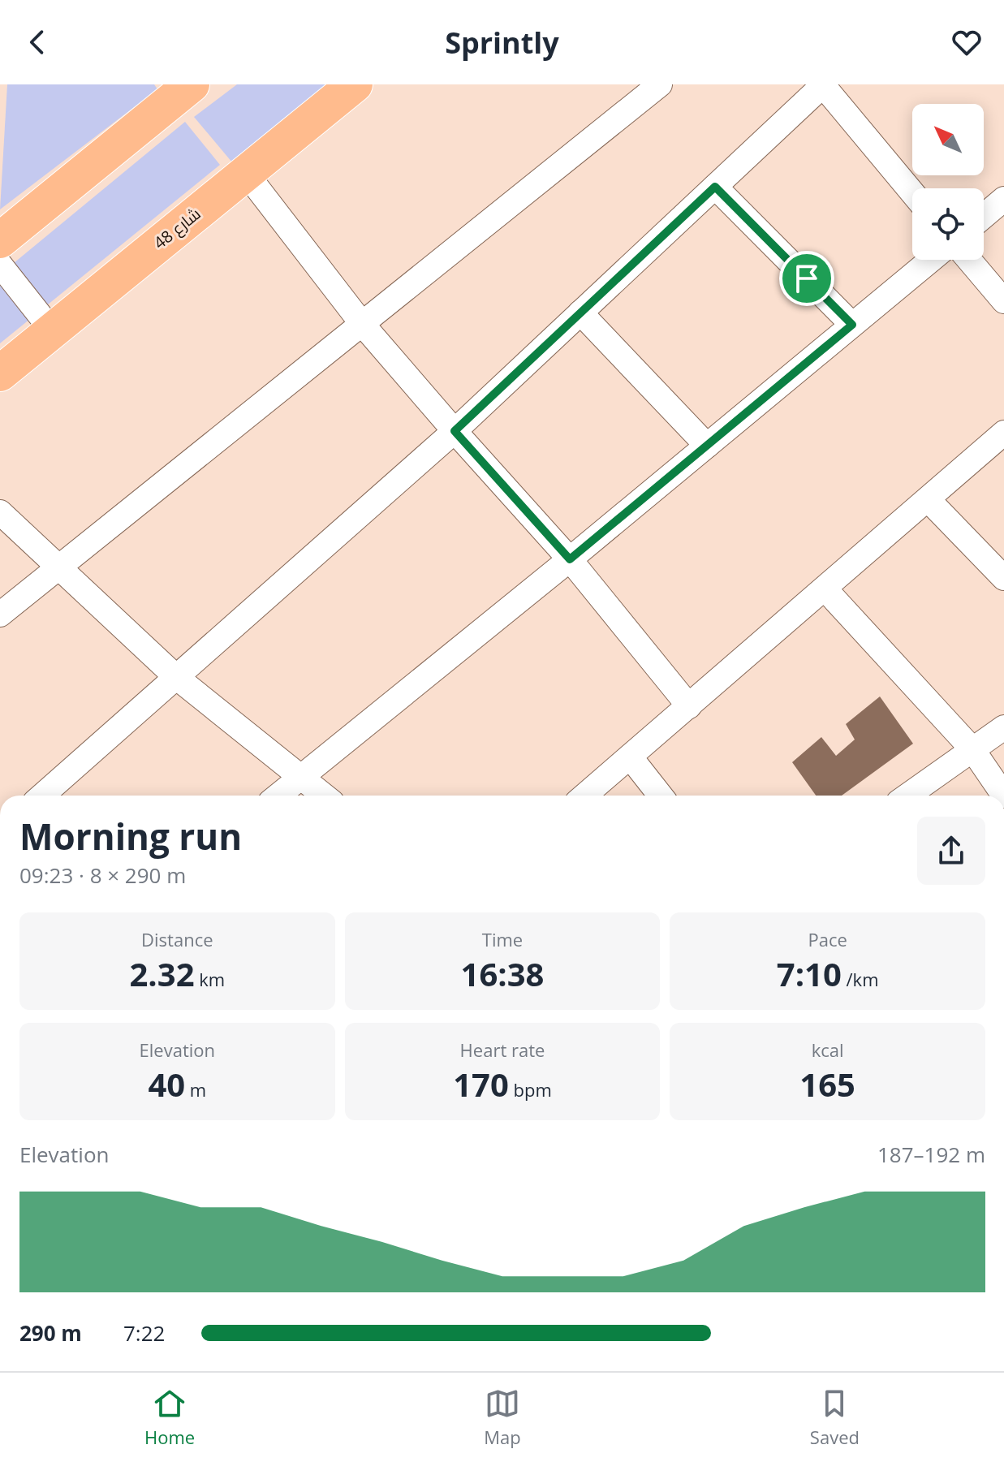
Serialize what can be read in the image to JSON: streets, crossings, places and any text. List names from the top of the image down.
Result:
{
  "streets": {
    "main road": ["48 شارع"]
  },
  "north": "top left",
  "page": {
    "header": "Sprintly",
    "heading": ["Morning run", "09:23 · 8 × 290 m"],
    "stats": [
      ["Distance", "2.32 km"],
      ["Time", "16:38"],
      ["Pace", "7:10 /km"],
      ["Elevation", "40 m"],
      ["Heart rate", "170 bpm"],
      ["kcal", "165"]
    ],
    "chart": ["Elevation", "187–192 m"],
    "list": [
      {
        "name": "290 m",
        "note": "7:22"
      }
    ],
    "tabs": ["Home", "Map", "Saved"]
  }
}
